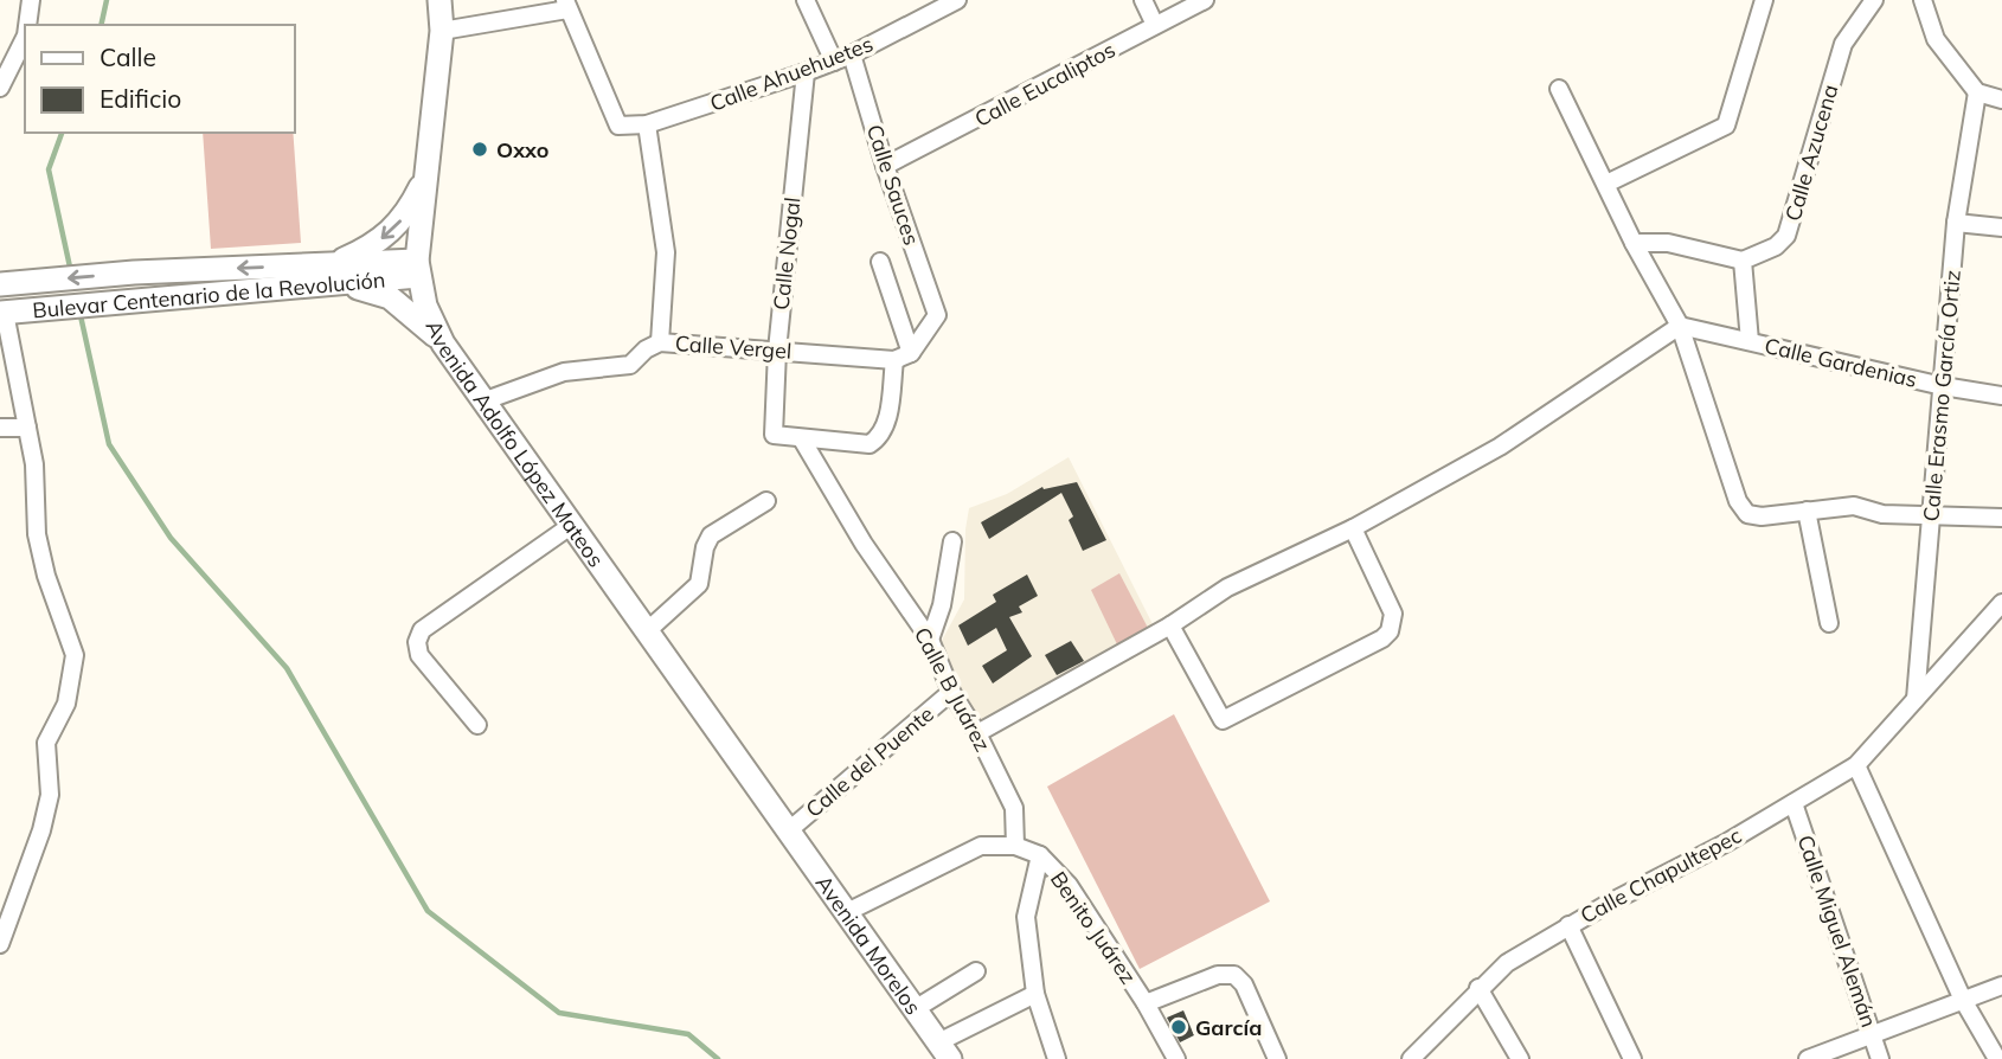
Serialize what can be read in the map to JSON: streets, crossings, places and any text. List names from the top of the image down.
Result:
{
  "streets": {
    "main road": ["Bulevar Centenario de la Revolución", "Avenida Adolfo López Mateos", "Avenida Morelos"],
    "street": [
      "Calle Ahuehuetes",
      "Calle Eucaliptos",
      "Calle Azucena",
      "Calle Sauces",
      "Calle Nogal",
      "Calle Vergel",
      "Calle Gardenias",
      "Calle Erasmo García Ortiz",
      "Calle B Juárez",
      "Calle del Puente",
      "Calle Chapultepec",
      "Benito Juárez",
      "Calle Miguel Alemán"
    ]
  },
  "crossings": [
    ["Calle Ahuehuetes", "Calle Sauces"],
    ["Calle Ahuehuetes", "Calle Nogal"],
    ["Calle Eucaliptos", "Calle Sauces"],
    ["Calle Sauces", "Calle Vergel"],
    ["Calle Nogal", "Calle Vergel"],
    ["Calle Nogal", "Calle B Juárez"],
    ["Bulevar Centenario de la Revolución", "Avenida Adolfo López Mateos"],
    ["Calle Vergel", "Avenida Adolfo López Mateos"],
    ["Calle Gardenias", "Calle Erasmo García Ortiz"],
    ["Calle Erasmo García Ortiz", "Calle Chapultepec"],
    ["Avenida Adolfo López Mateos", "Calle del Puente"],
    ["Avenida Adolfo López Mateos", "Avenida Morelos"],
    ["Calle B Juárez", "Calle del Puente"],
    ["Calle B Juárez", "Benito Juárez"],
    ["Calle del Puente", "Avenida Morelos"],
    ["Calle Chapultepec", "Calle Miguel Alemán"],
    ["Benito Juárez", "Avenida Morelos"]
  ],
  "places": ["Oxxo", "García"],
  "legend": ["Calle", "Edificio"]
}
